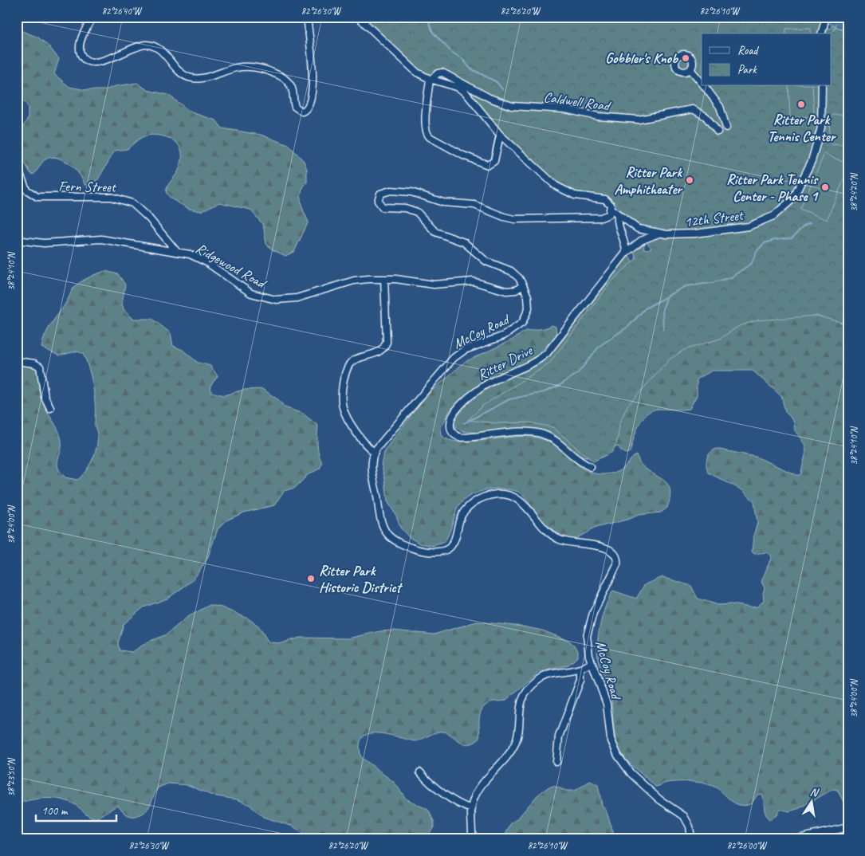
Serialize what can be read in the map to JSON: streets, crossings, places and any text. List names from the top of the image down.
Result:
{
  "streets": {
    "street": [
      "Caldwell Road",
      "Fern Street",
      "12th Street",
      "Ridgewood Road",
      "McCoy Road",
      "Ritter Drive"
    ]
  },
  "crossings": [
    ["Fern Street", "Ridgewood Road"],
    ["12th Street", "McCoy Road"],
    ["12th Street", "Ritter Drive"],
    ["Ridgewood Road", "McCoy Road"]
  ],
  "places": [
    "Gobbler's Knob",
    "Ritter Park Tennis Center",
    "Ritter Park Amphitheater",
    "Ritter Park Tennis Center - Phase 1",
    "Ritter Park Historic District"
  ],
  "legend": ["Road", "Park"],
  "scale_bar": "100 m",
  "north": "top",
  "coordinates": [
    "82°26'40\"W",
    "82°26'30\"W",
    "82°26'20\"W",
    "82°26'10\"W",
    "38°24'20\"N",
    "38°24'10\"N",
    "38°24'00\"N",
    "38°23'50\"N",
    "82°26'00\"W"
  ]
}
